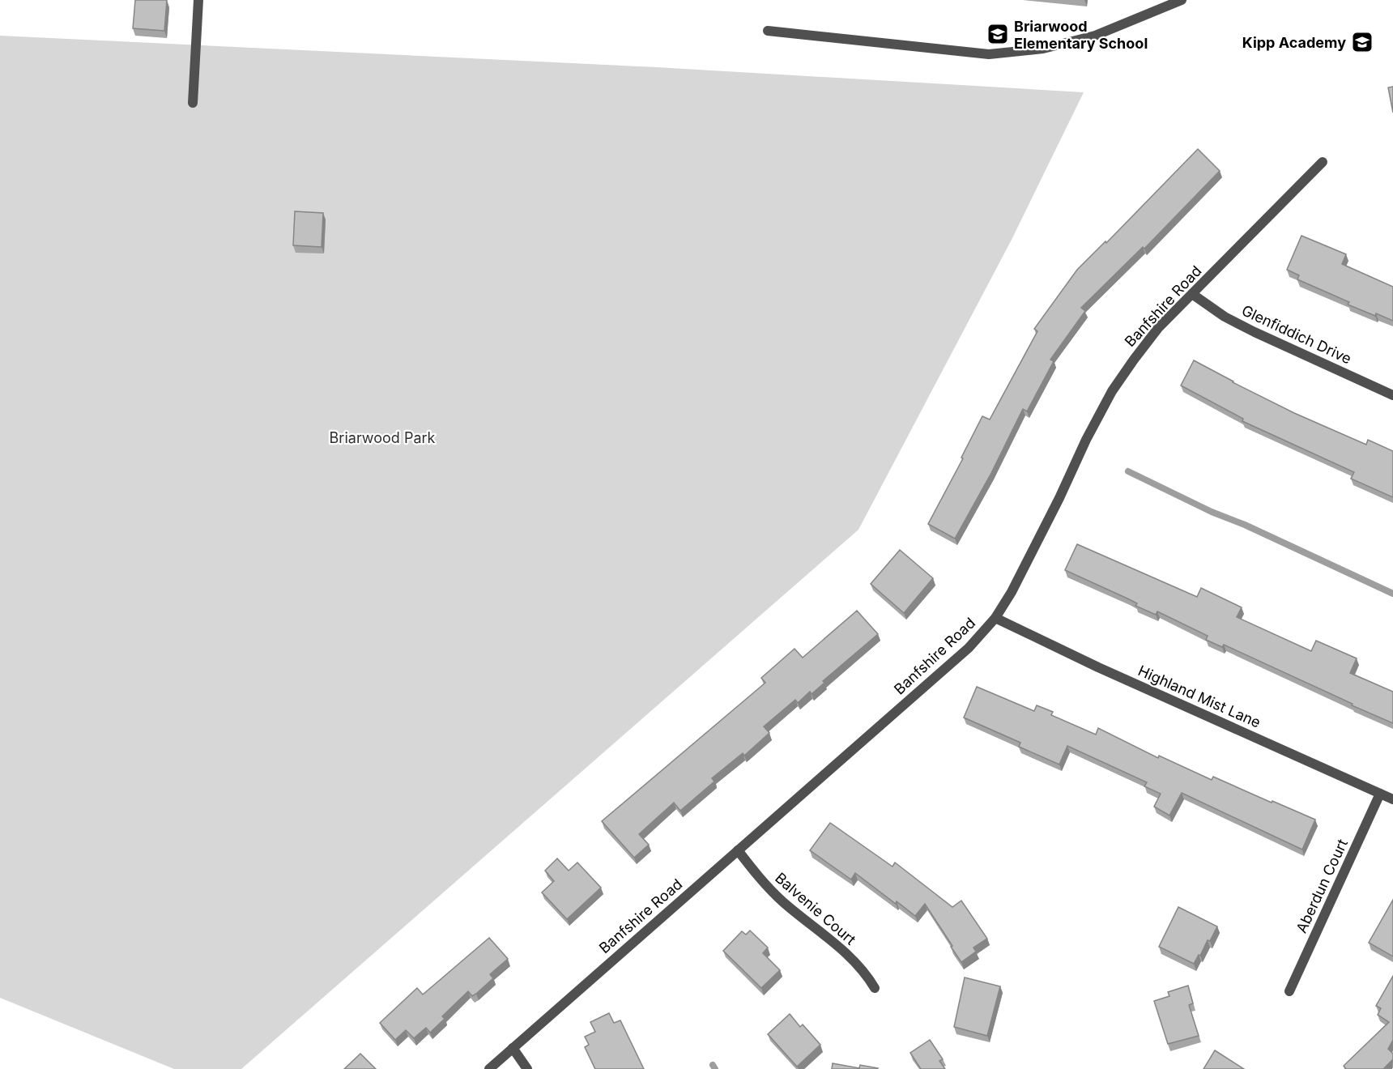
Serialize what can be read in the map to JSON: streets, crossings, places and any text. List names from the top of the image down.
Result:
{
  "streets": {
    "street": [
      "Banfshire Road",
      "Glenfiddich Drive",
      "Highland Mist Lane",
      "Aberdun Court",
      "Balvenie Court"
    ]
  },
  "crossings": [
    ["Banfshire Road", "Glenfiddich Drive"],
    ["Banfshire Road", "Highland Mist Lane"],
    ["Banfshire Road", "Balvenie Court"],
    ["Highland Mist Lane", "Aberdun Court"]
  ],
  "parks": ["Briarwood Park"],
  "places": {
    "school or university": ["Briarwood Elementary School", "Kipp Academy"]
  }
}
